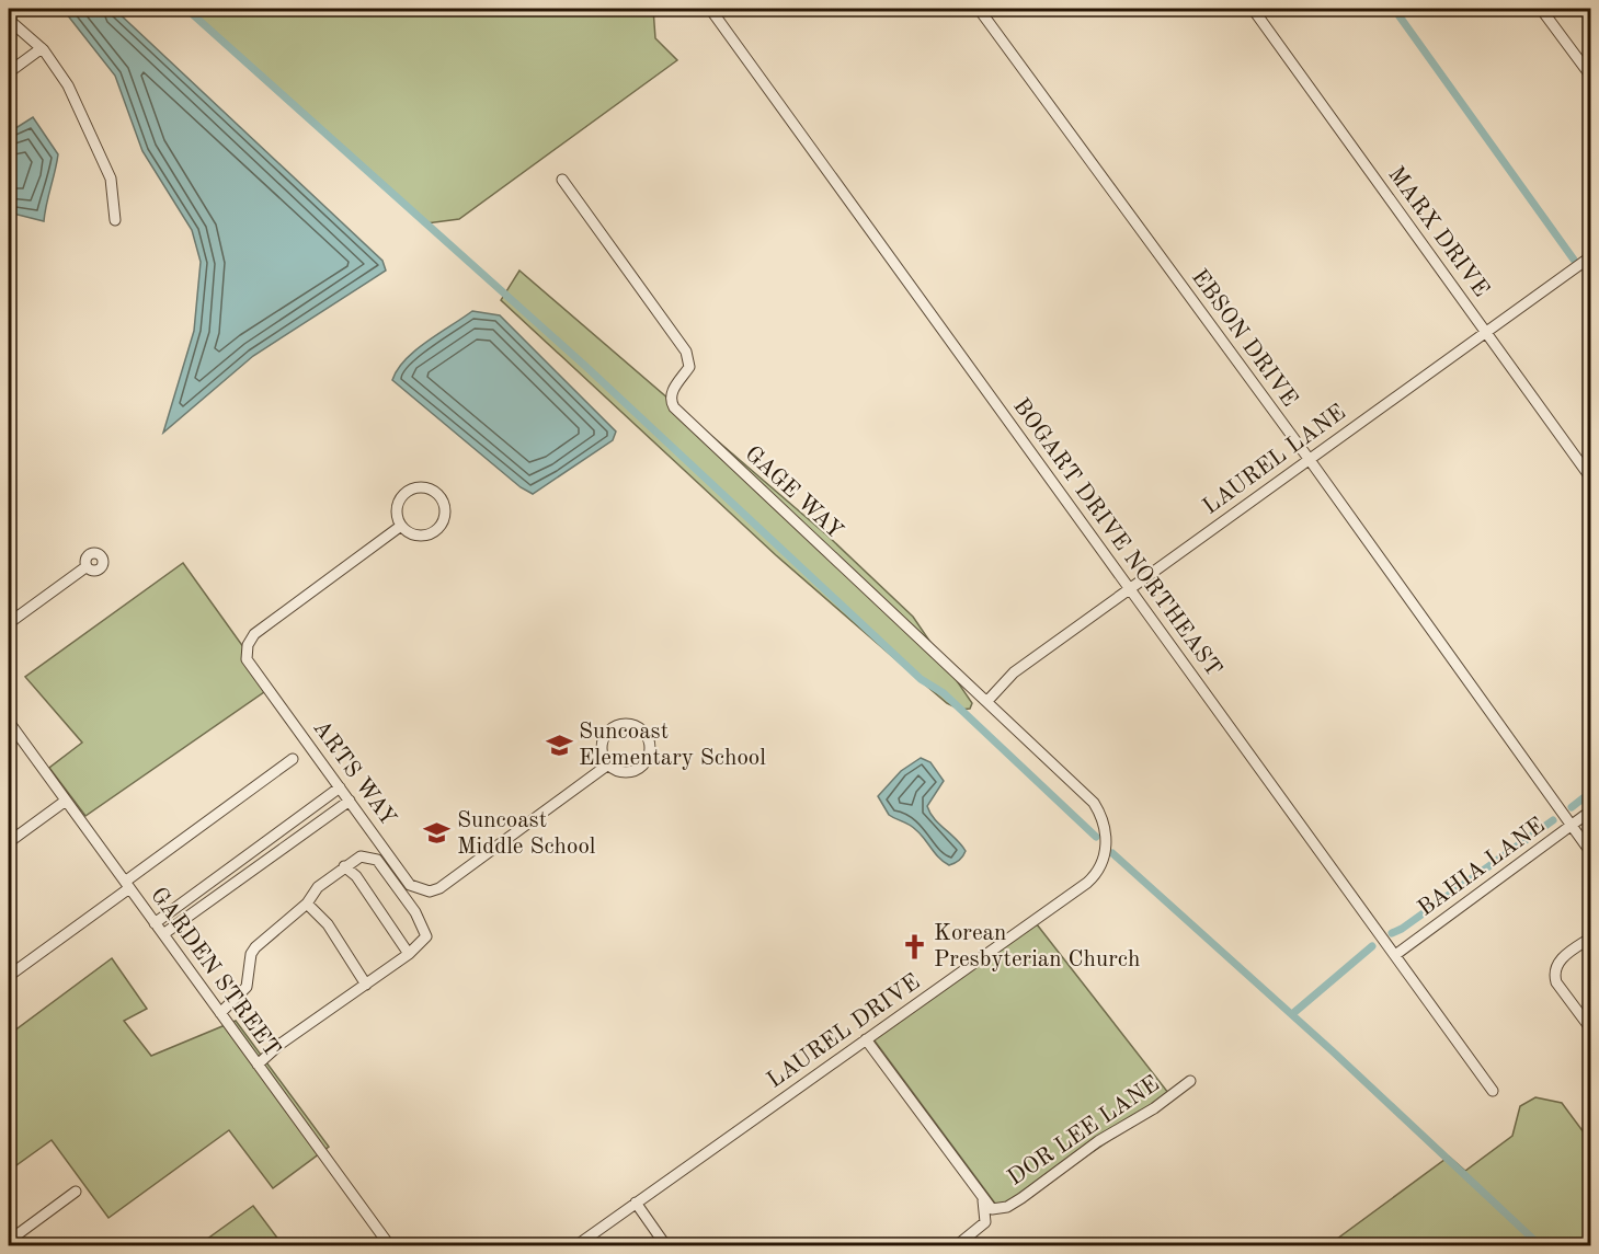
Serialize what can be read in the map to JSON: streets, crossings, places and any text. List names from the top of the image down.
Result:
{
  "streets": {
    "street": [
      "MARX DRIVE",
      "EBSON DRIVE",
      "LAUREL LANE",
      "GAGE WAY",
      "BOGART DRIVE NORTHEAST",
      "ARTS WAY",
      "BAHIA LANE",
      "GARDEN STREET",
      "LAUREL DRIVE",
      "DOR LEE LANE"
    ]
  },
  "crossings": [
    ["MARX DRIVE", "LAUREL LANE"],
    ["EBSON DRIVE", "LAUREL LANE"],
    ["EBSON DRIVE", "BAHIA LANE"],
    ["LAUREL LANE", "GAGE WAY"],
    ["LAUREL LANE", "BOGART DRIVE NORTHEAST"],
    ["GAGE WAY", "LAUREL DRIVE"],
    ["BOGART DRIVE NORTHEAST", "BAHIA LANE"]
  ],
  "places": {
    "school or university": ["Suncoast Elementary School", "Suncoast Middle School"],
    "church": ["Korean Presbyterian Church"]
  }
}
